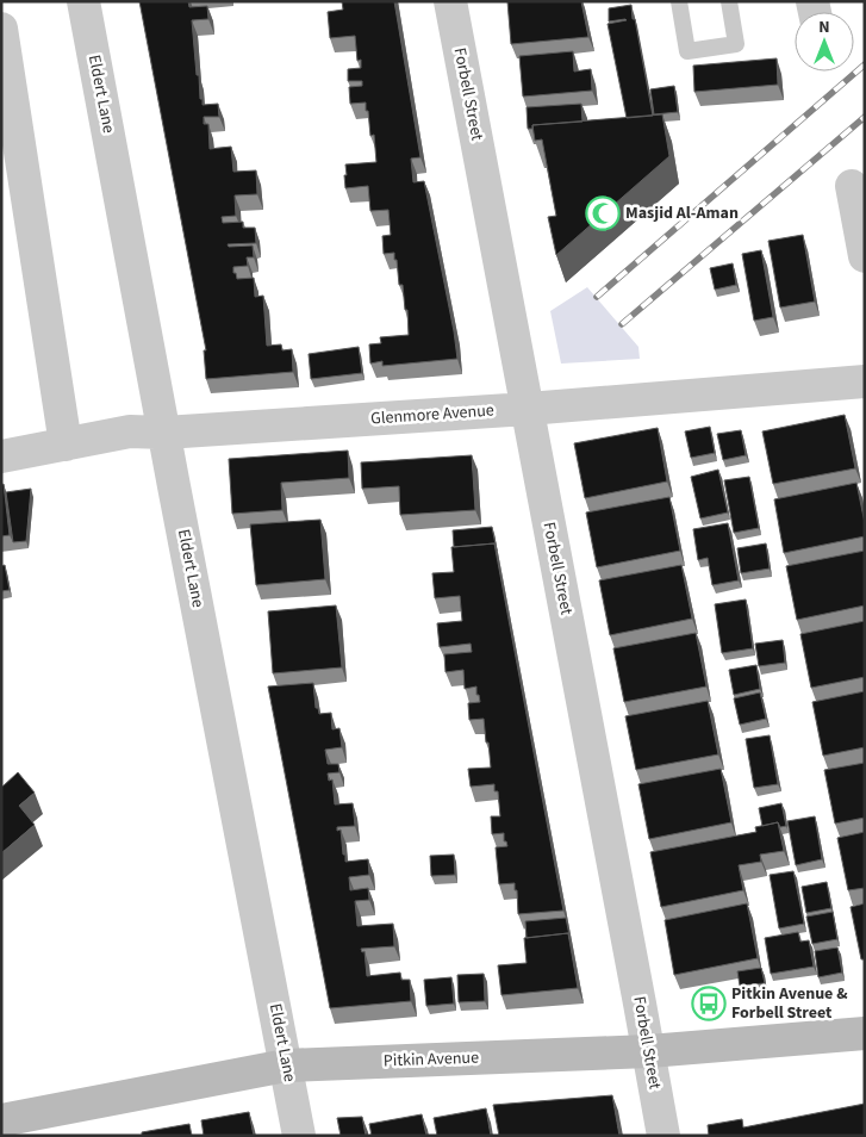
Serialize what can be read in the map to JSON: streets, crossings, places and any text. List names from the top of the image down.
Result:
{
  "streets": {
    "street": [
      "Eldert Lane",
      "Forbell Street",
      "Glenmore Avenue",
      "Pitkin Avenue"
    ]
  },
  "crossings": [
    ["Eldert Lane", "Glenmore Avenue"],
    ["Eldert Lane", "Pitkin Avenue"],
    ["Forbell Street", "Glenmore Avenue"],
    ["Forbell Street", "Pitkin Avenue"]
  ],
  "places": {
    "mosque": ["Masjid Al-Aman"],
    "bus stop": ["Pitkin Avenue & Forbell Street"]
  },
  "north": "top"
}
